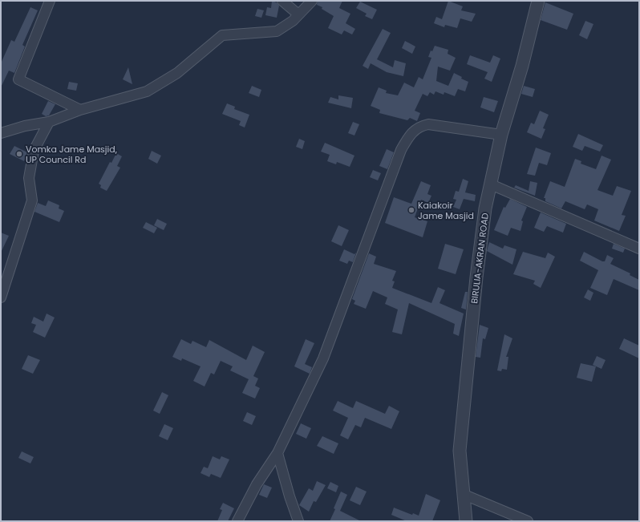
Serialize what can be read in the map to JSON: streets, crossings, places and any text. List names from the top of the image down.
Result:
{
  "streets": {
    "street": ["BIRULIA-AKRAN ROAD"]
  },
  "places": ["Vomka Jame Masjid, UP Council Rd", "Kaiakoir Jame Masjid"]
}
